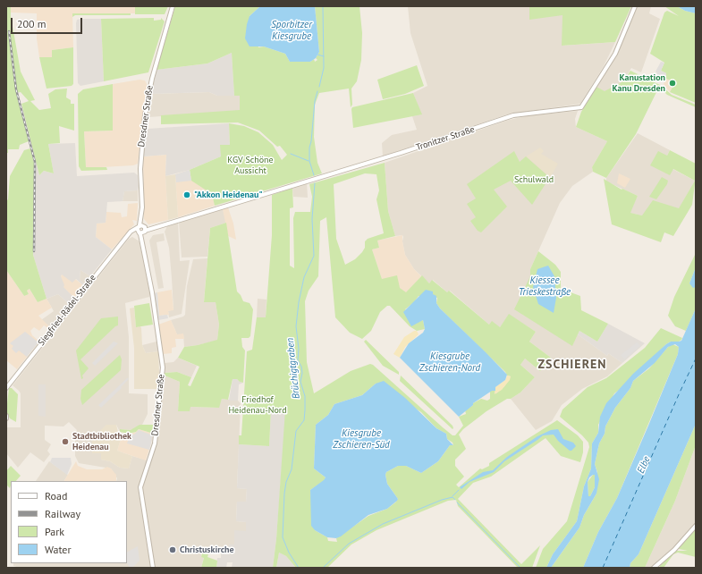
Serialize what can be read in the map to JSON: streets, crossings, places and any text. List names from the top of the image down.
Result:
{
  "streets": {
    "street": ["Dresdner Straße", "Tronitzer Straße", "Siegfried-Rädel-Straße"]
  },
  "crossings": [
    ["Dresdner Straße", "Tronitzer Straße"],
    ["Dresdner Straße", "Siegfried-Rädel-Straße"],
    ["Tronitzer Straße", "Siegfried-Rädel-Straße"]
  ],
  "districts": ["ZSCHIEREN"],
  "water": [
    "Sporbitzer Kiesgrube",
    "Kiessee Trieskestraße",
    "Kiesgrube Zschieren-Nord",
    "Brüchigtgraben",
    "Kiesgrube Zschieren-Süd",
    "Elbe"
  ],
  "parks": ["KGV Schöne Aussicht", "Schulwald", "Friedhof Heidenau-Nord"],
  "places": [
    "Kanustation Kanu Dresden",
    "\"Akkon Heidenau\"",
    "Stadtbibliothek Heidenau",
    "Christuskirche"
  ],
  "legend": [
    "Road",
    "Railway",
    "Park",
    "Water"
  ],
  "scale_bar": "200 m"
}
